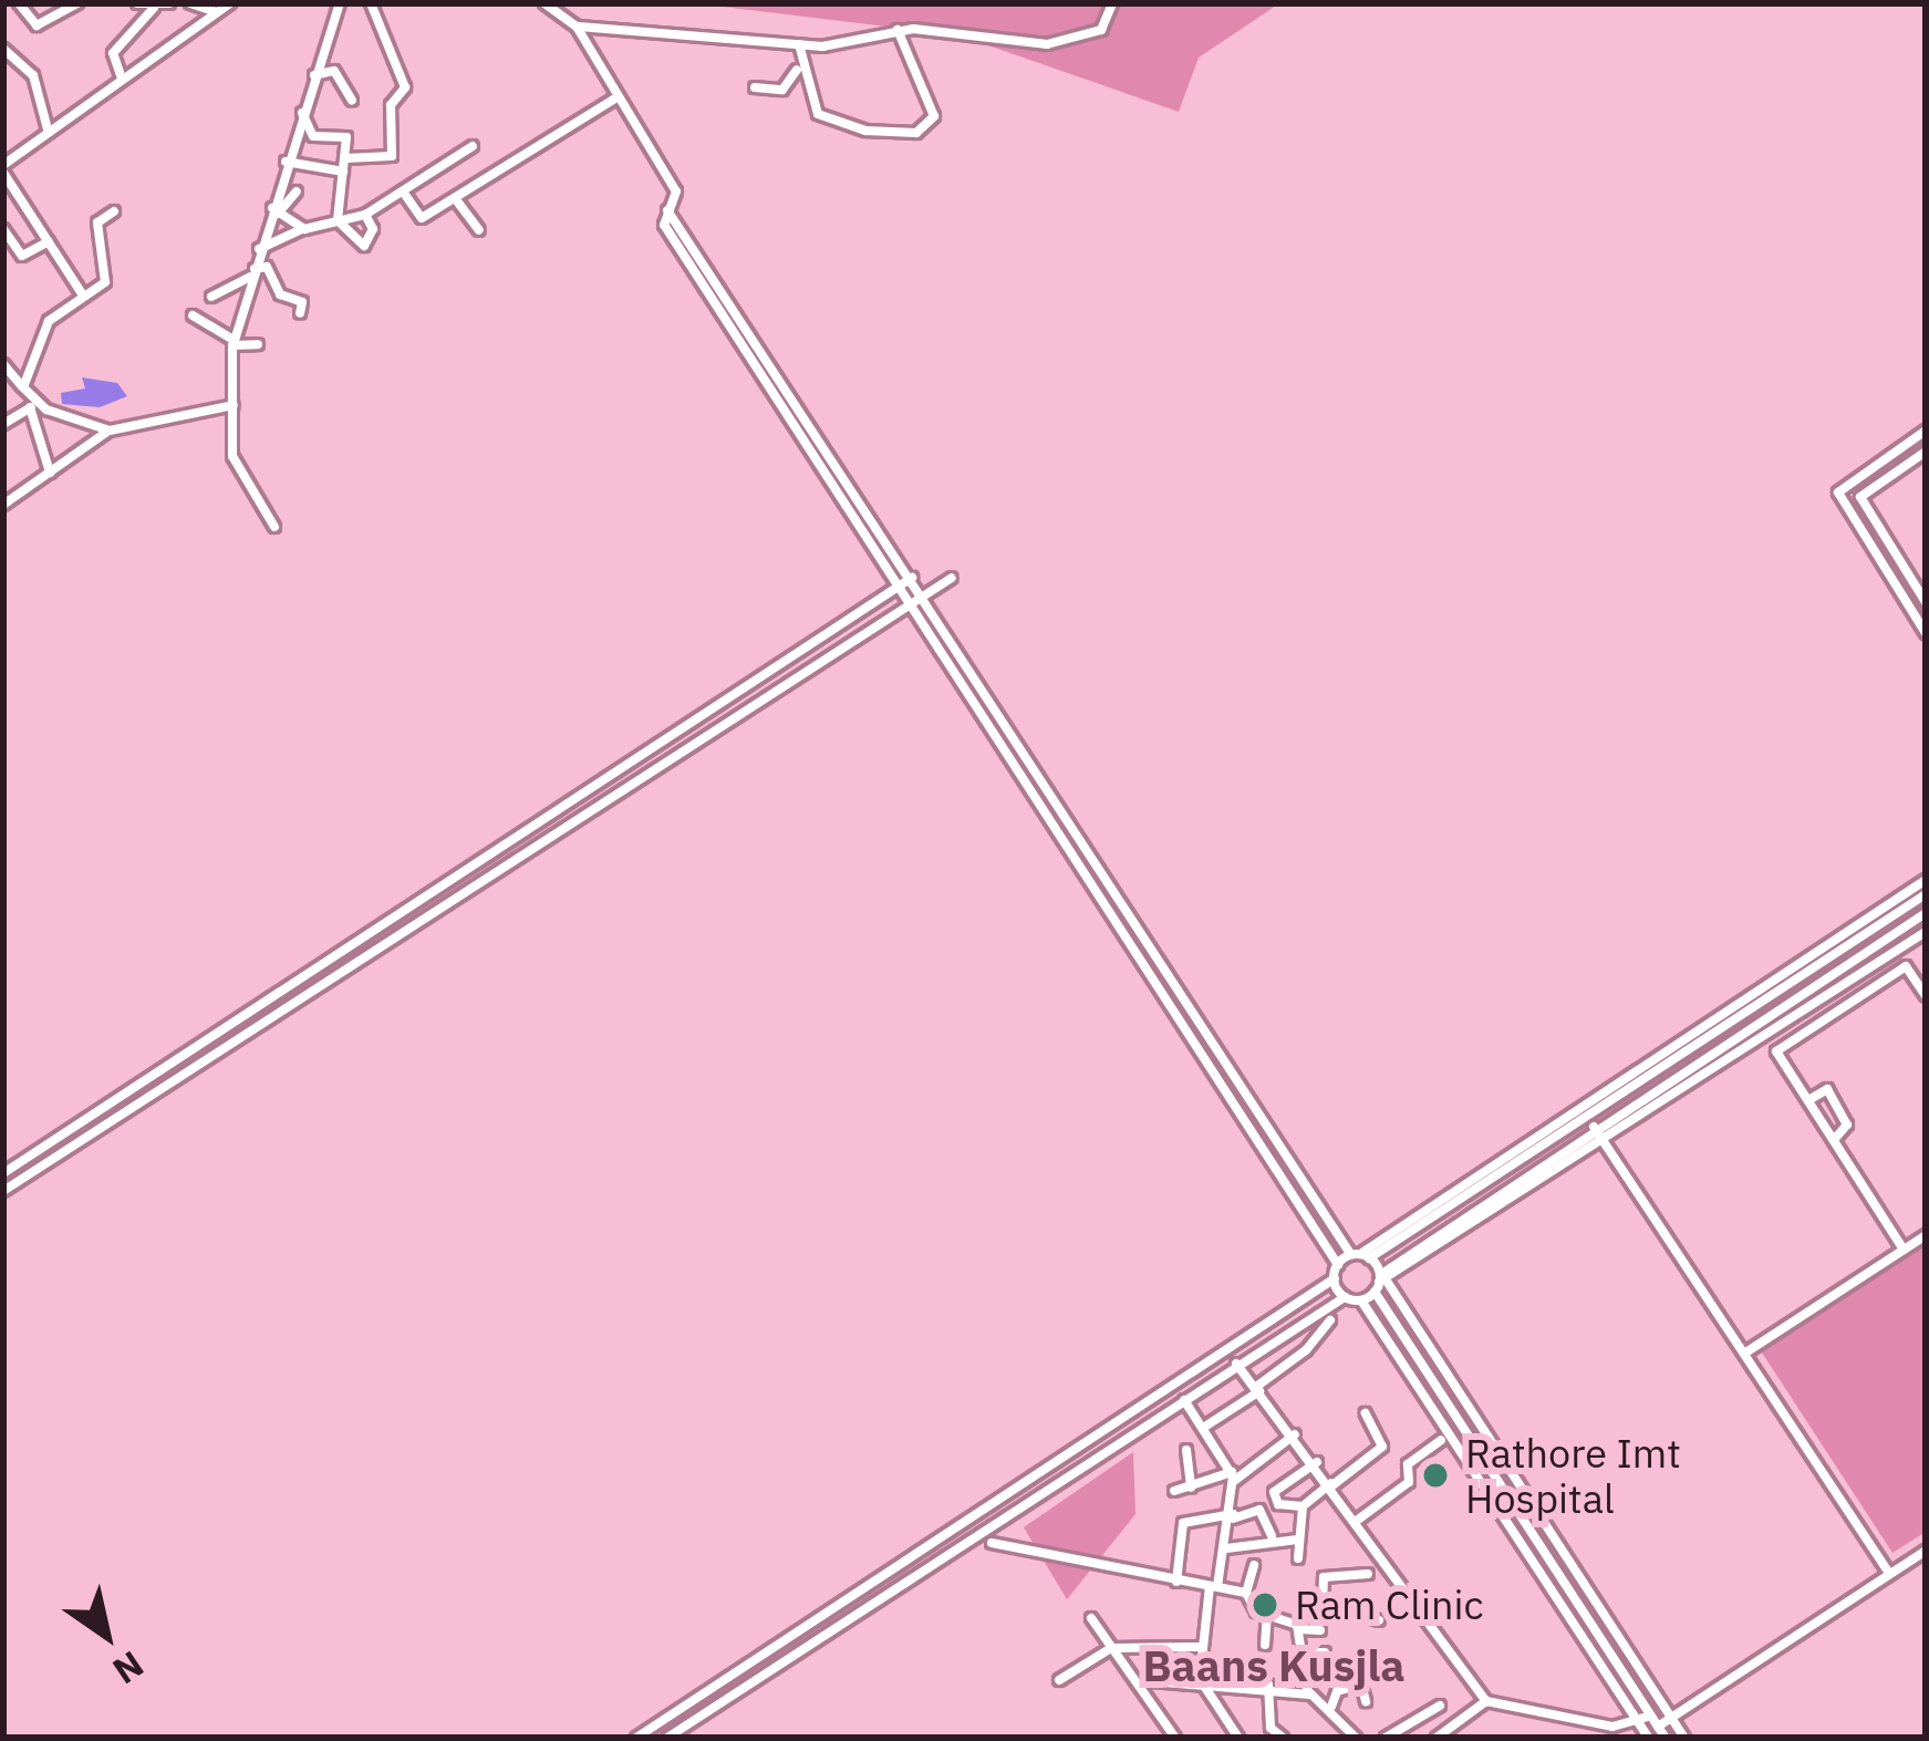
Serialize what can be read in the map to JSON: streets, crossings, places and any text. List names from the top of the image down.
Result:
{
  "districts": ["Baans Kusjla"],
  "places": ["Rathore Imt Hospital", "Ram Clinic"],
  "north": "bottom right"
}
